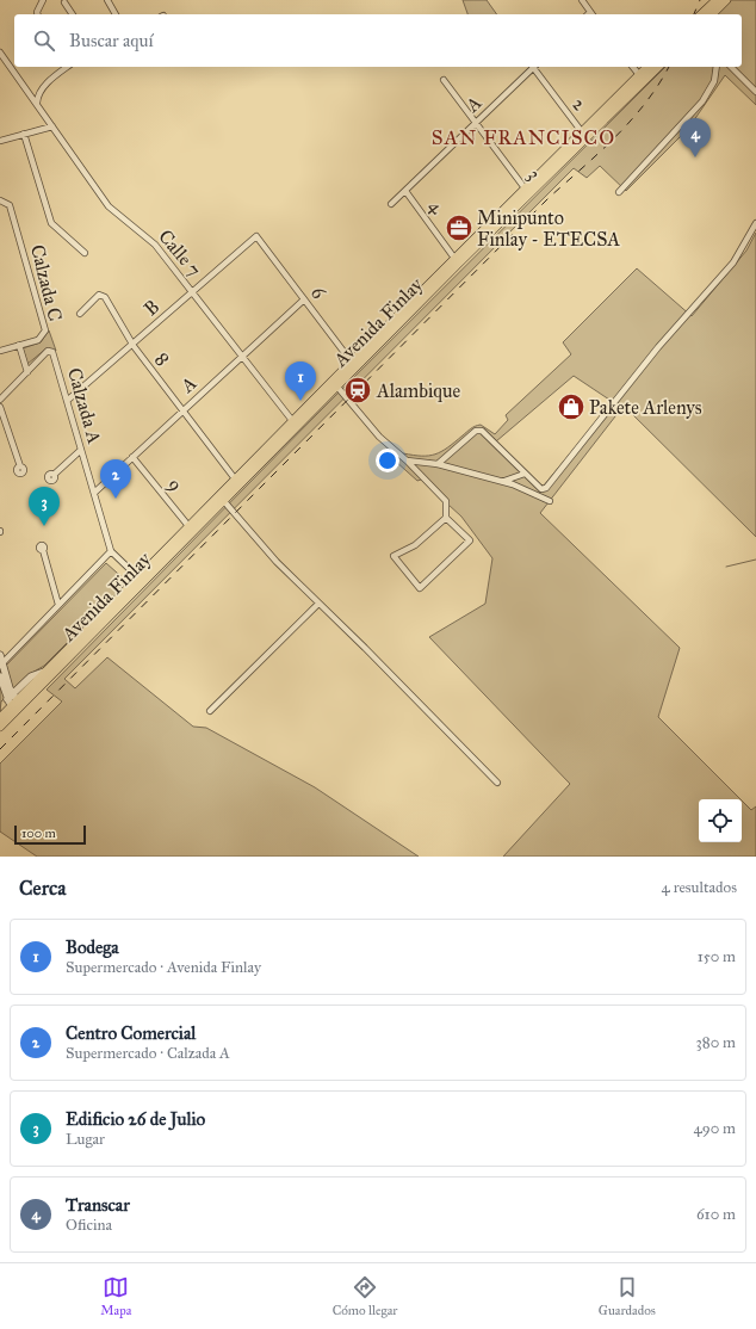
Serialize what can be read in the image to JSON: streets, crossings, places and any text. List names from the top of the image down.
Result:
{
  "streets": {
    "highway": ["Avenida Finlay"],
    "street": [
      "A",
      "2",
      "3",
      "4",
      "Calle 7",
      "Calzada C",
      "6",
      "B",
      "8",
      "Calzada A",
      "9"
    ]
  },
  "crossings": [
    ["A", "3"],
    ["A", "4"],
    ["A", "Calle 7"],
    ["A", "6"],
    ["A", "8"],
    ["A", "Calzada A"],
    ["A", "9"],
    ["2", "Avenida Finlay"],
    ["3", "Avenida Finlay"],
    ["4", "Avenida Finlay"],
    ["Calle 7", "B"],
    ["Calle 7", "Avenida Finlay"],
    ["6", "B"],
    ["6", "Avenida Finlay"],
    ["B", "8"],
    ["B", "Calzada A"],
    ["Avenida Finlay", "8"],
    ["Avenida Finlay", "9"]
  ],
  "districts": ["SAN FRANCISCO"],
  "places": {
    "office": ["Minipunto Finlay - ETECSA"],
    "station": ["Alambique"],
    "shop": ["Pakete Arlenys"]
  },
  "scale_bar": "100 m",
  "page": {
    "search": "Buscar aquí",
    "pins": [
      "4",
      "1",
      "2",
      "3"
    ],
    "scale": "100 m",
    "heading": ["Cerca", "4 resultados"],
    "list": [
      {
        "mark": "1",
        "name": "Bodega",
        "note": "Supermercado · Avenida Finlay",
        "value": "150 m"
      },
      {
        "mark": "2",
        "name": "Centro Comercial",
        "note": "Supermercado · Calzada A",
        "value": "380 m"
      },
      {
        "mark": "3",
        "name": "Edificio 26 de Julio",
        "note": "Lugar",
        "value": "490 m"
      },
      {
        "mark": "4",
        "name": "Transcar",
        "note": "Oficina",
        "value": "610 m"
      }
    ],
    "nav": ["Mapa", "Cómo llegar", "Guardados"]
  }
}
